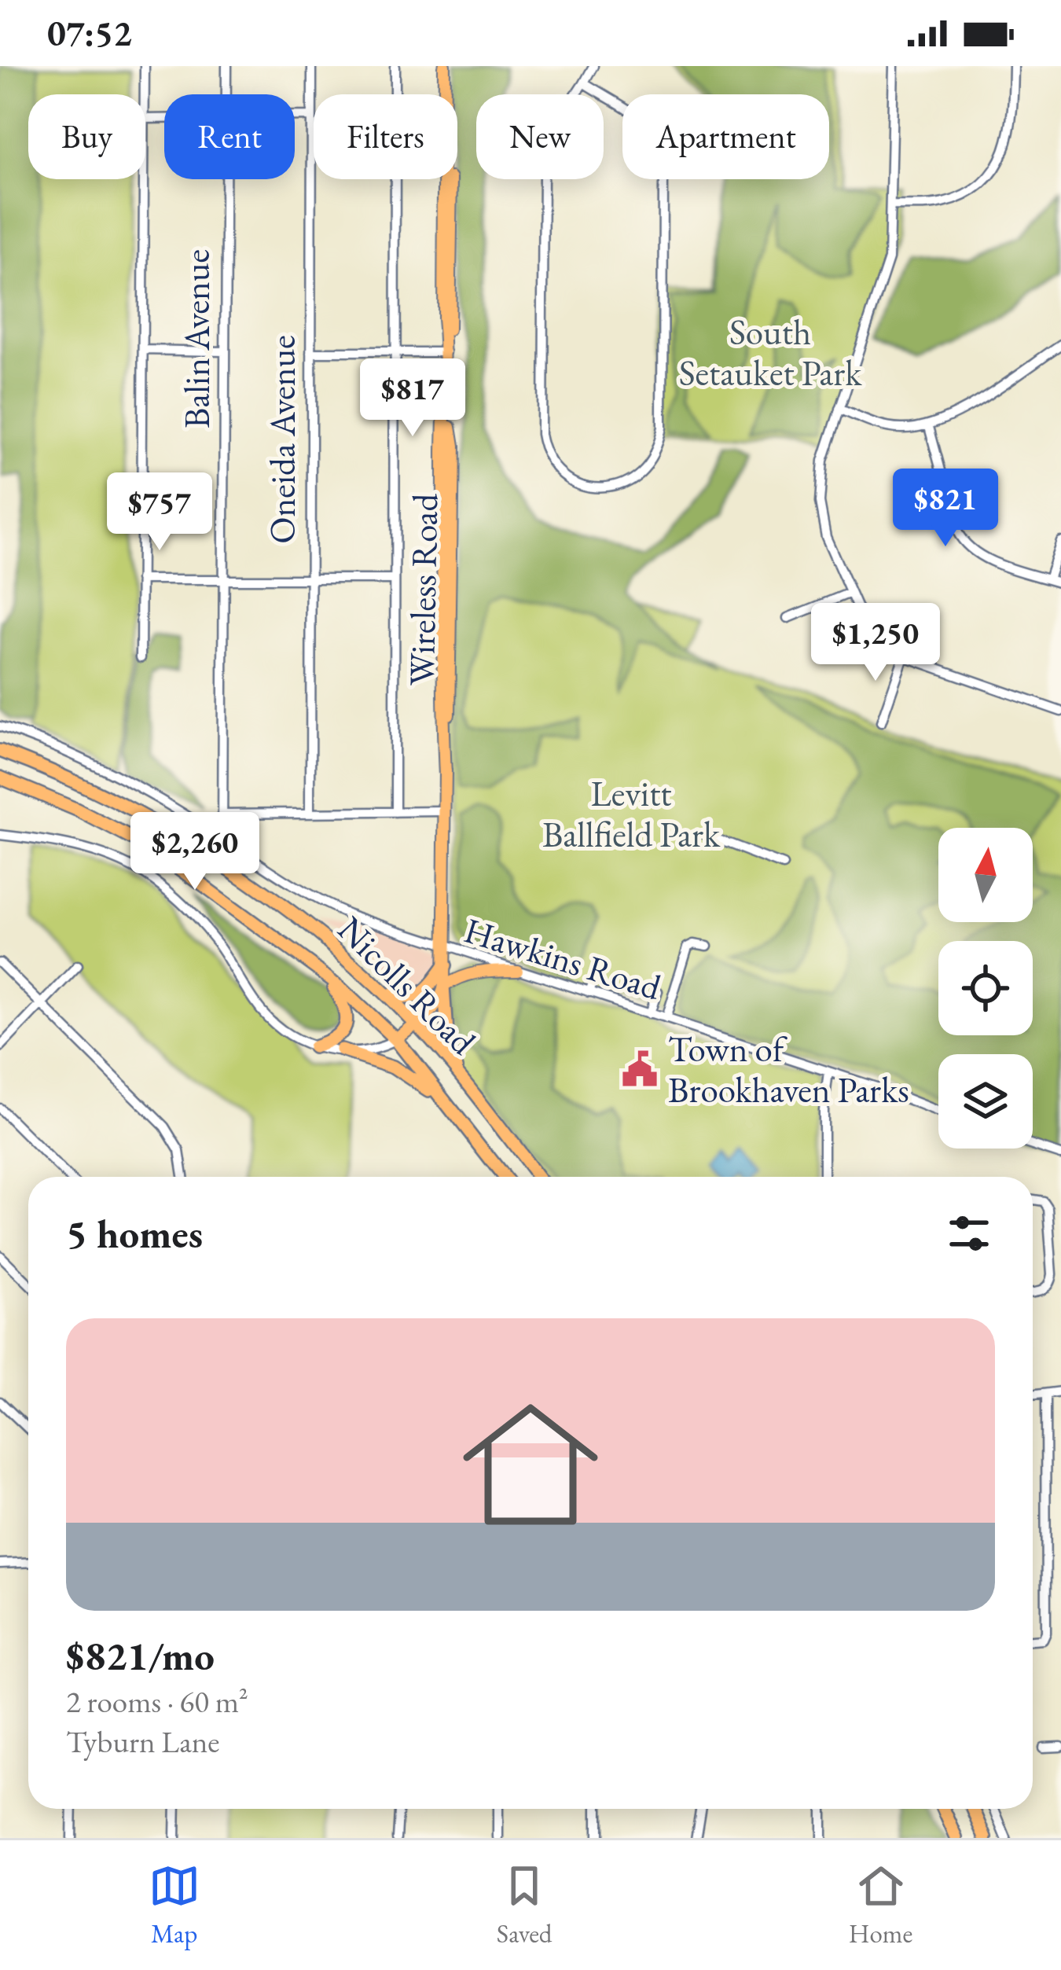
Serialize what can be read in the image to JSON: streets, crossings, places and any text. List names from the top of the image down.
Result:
{
  "streets": {
    "highway": ["Nicolls Road"],
    "main road": ["Wireless Road", "Hawkins Road"],
    "street": ["Balin Avenue", "Oneida Avenue"]
  },
  "crossings": [
    ["Wireless Road", "Hawkins Road"],
    ["Hawkins Road", "Nicolls Road"]
  ],
  "parks": ["South Setauket Park", "Levitt Ballfield Park"],
  "places": {
    "public building": ["Town of Brookhaven Parks"]
  },
  "north": "top",
  "page": {
    "status": "07:52",
    "chip": [
      "Buy",
      "Rent",
      "Filters",
      "New",
      "Apartment"
    ],
    "price": [
      "$817",
      "$821",
      "$757",
      "$1,250",
      "$2,260"
    ],
    "heading": "5 homes",
    "list": [
      {
        "name": "$821/mo",
        "note": "2 rooms · 60 m² · Tyburn Lane"
      }
    ],
    "tabs": ["Map", "Saved", "Home"]
  }
}
